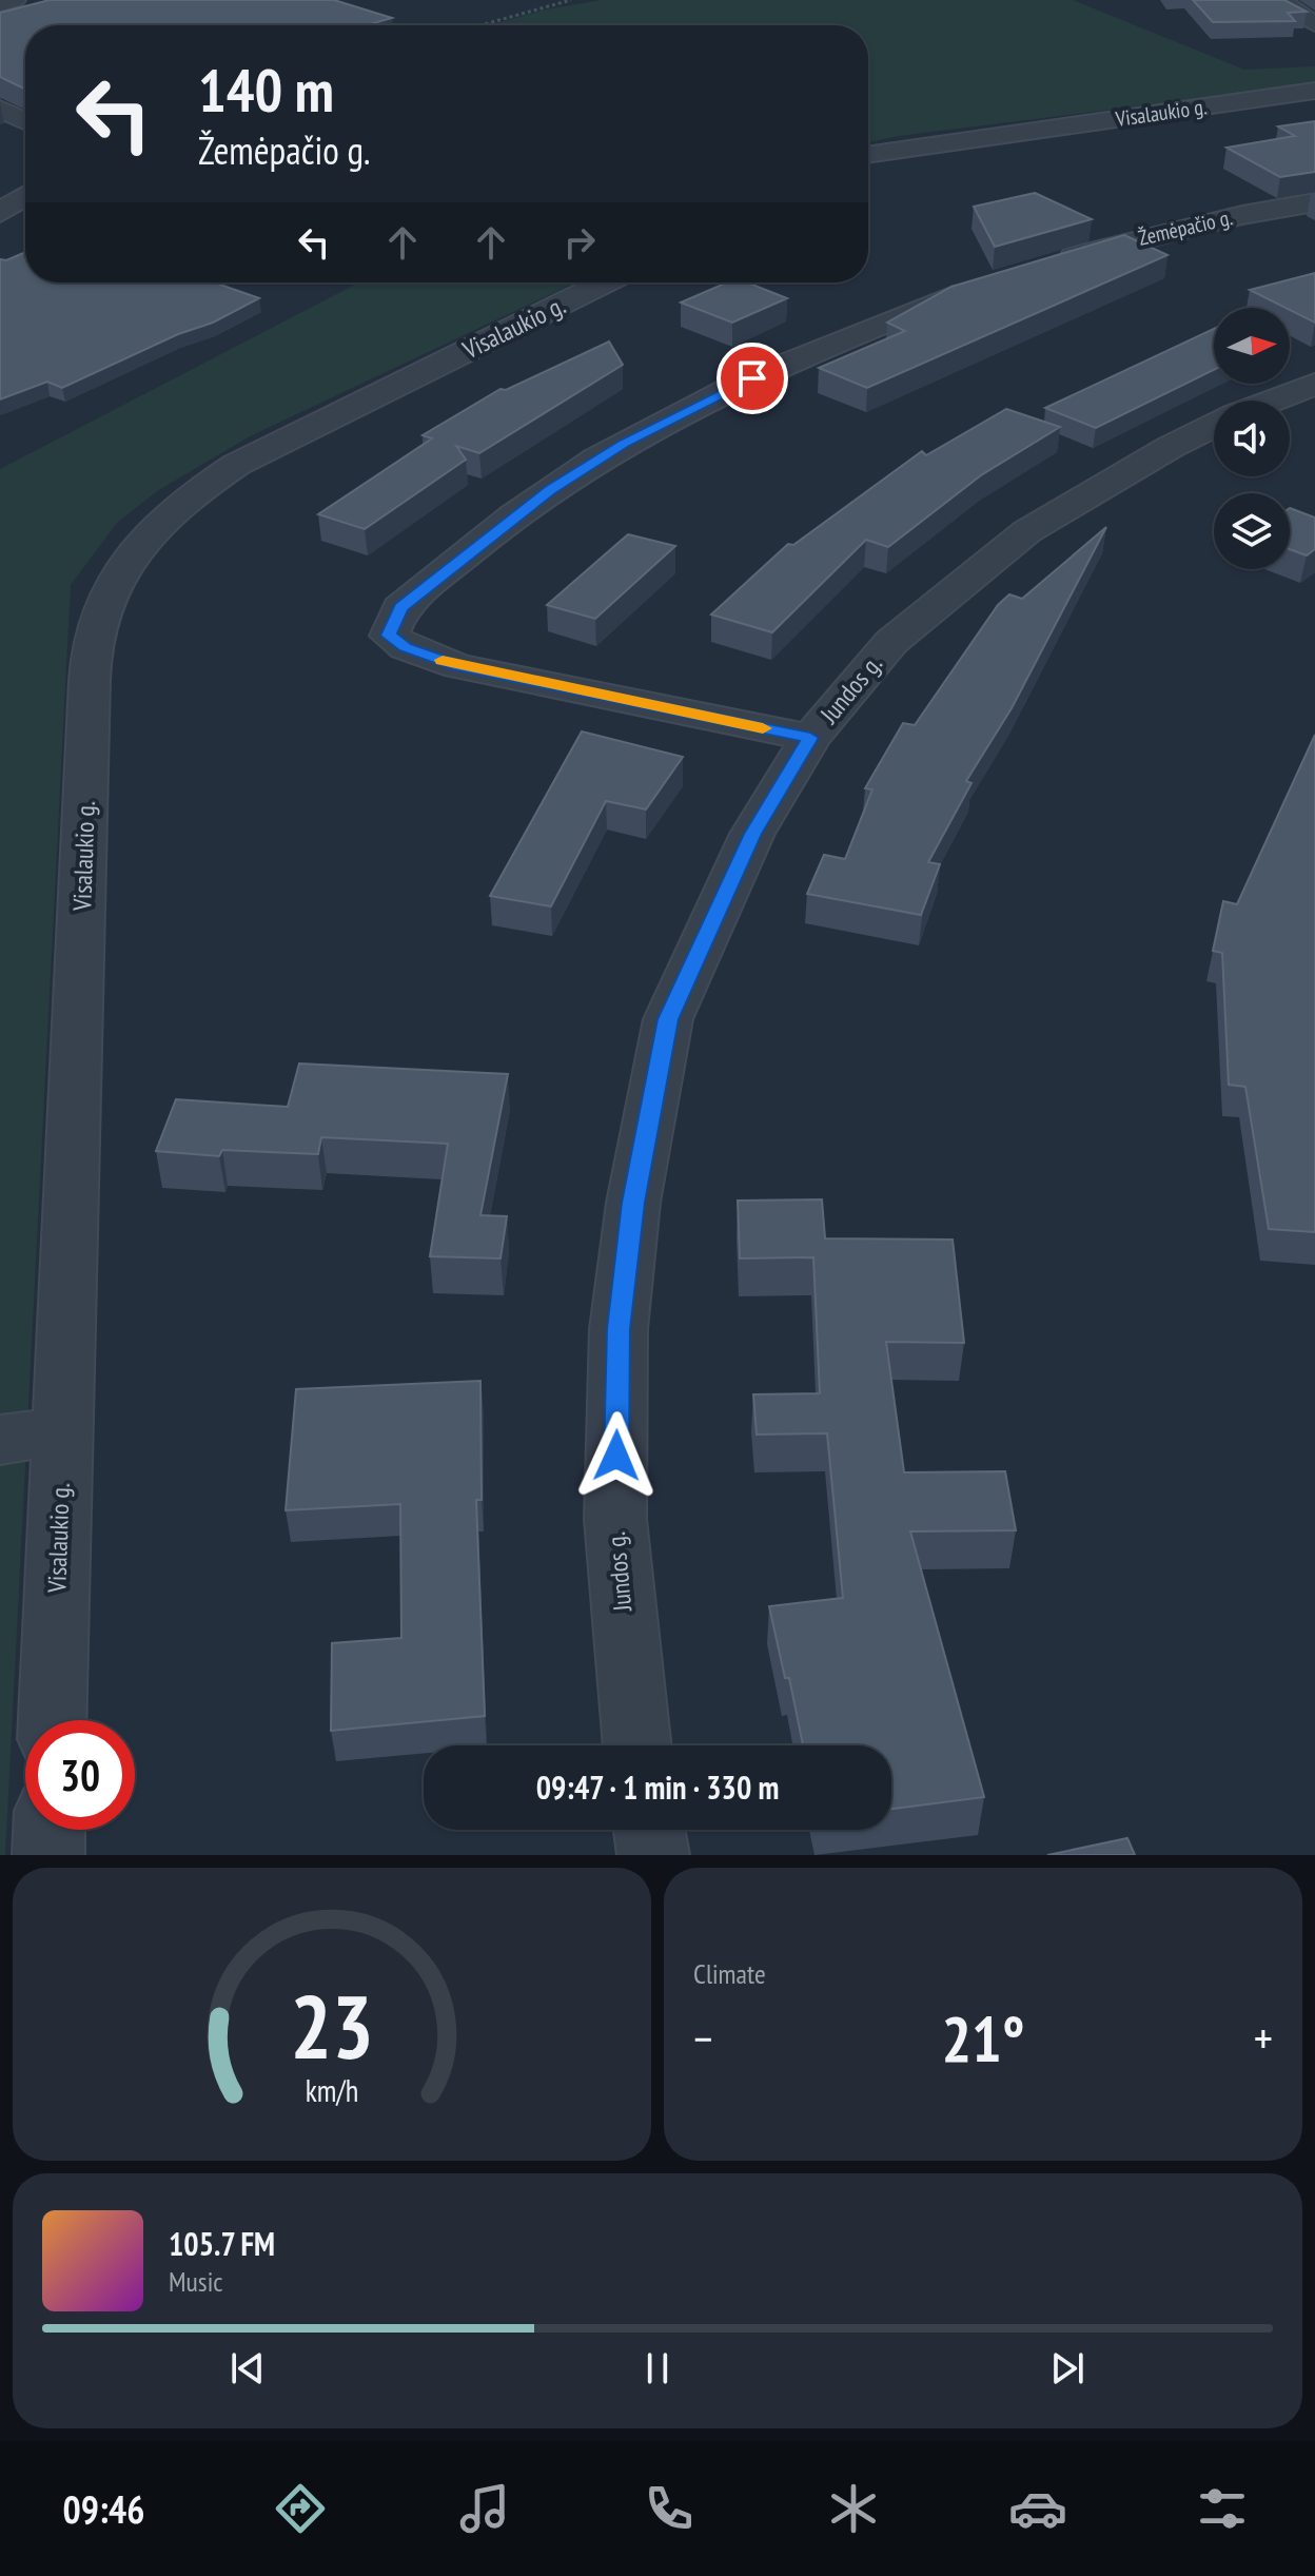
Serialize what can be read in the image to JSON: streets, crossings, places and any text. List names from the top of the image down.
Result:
{
  "streets": {
    "street": ["Visalaukio g.", "Žemėpačio g.", "Jundos g."]
  },
  "north": "right",
  "page": {
    "turn": ["140 m", "Žemėpačio g."],
    "limit": "30",
    "trip": "09:47 · 1 min · 330 m",
    "tile": "Climate",
    "heat": ["−", "21°", "+"],
    "song": ["105.7 FM", "Music"],
    "tabs": "09:46",
    "gauge": ["23", "km/h"]
  }
}
